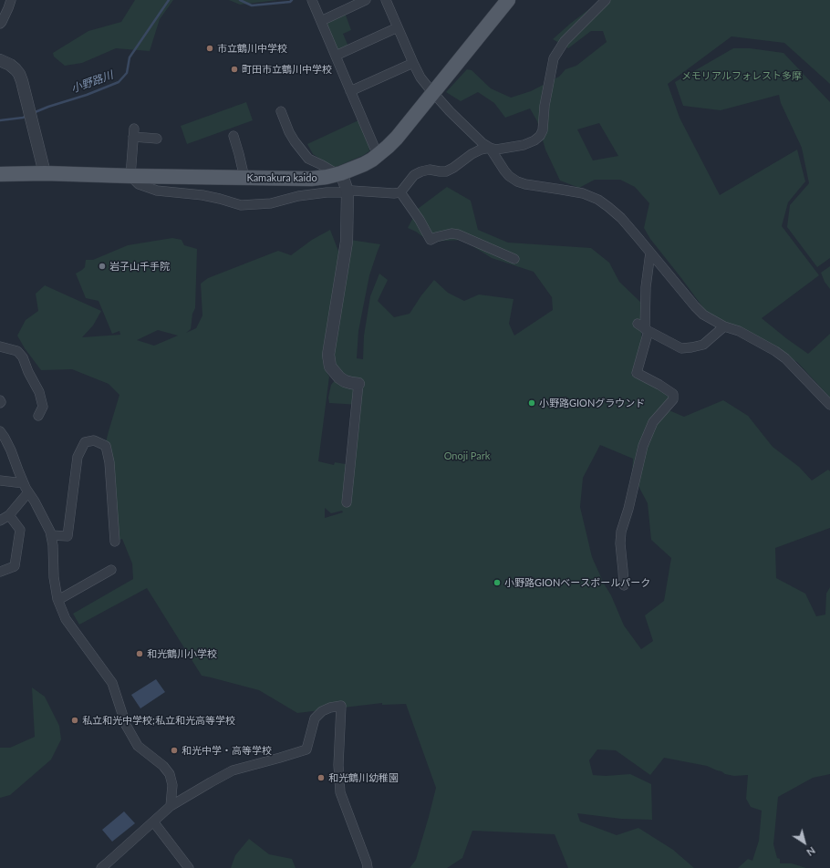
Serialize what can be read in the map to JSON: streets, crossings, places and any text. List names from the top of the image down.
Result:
{
  "streets": {
    "main road": ["Kamakura kaido"]
  },
  "water": ["小野路川"],
  "parks": ["メモリアルフォレスト多摩", "Onoji Park"],
  "places": [
    "市立鶴川中学校",
    "町田市立鶴川中学校",
    "岩子山千手院",
    "小野路GIONグラウンド",
    "小野路GIONベースボールパーク",
    "和光鶴川小学校",
    "私立和光中学校;私立和光高等学校",
    "和光中学・高等学校",
    "和光鶴川幼稚園"
  ],
  "north": "bottom right"
}
